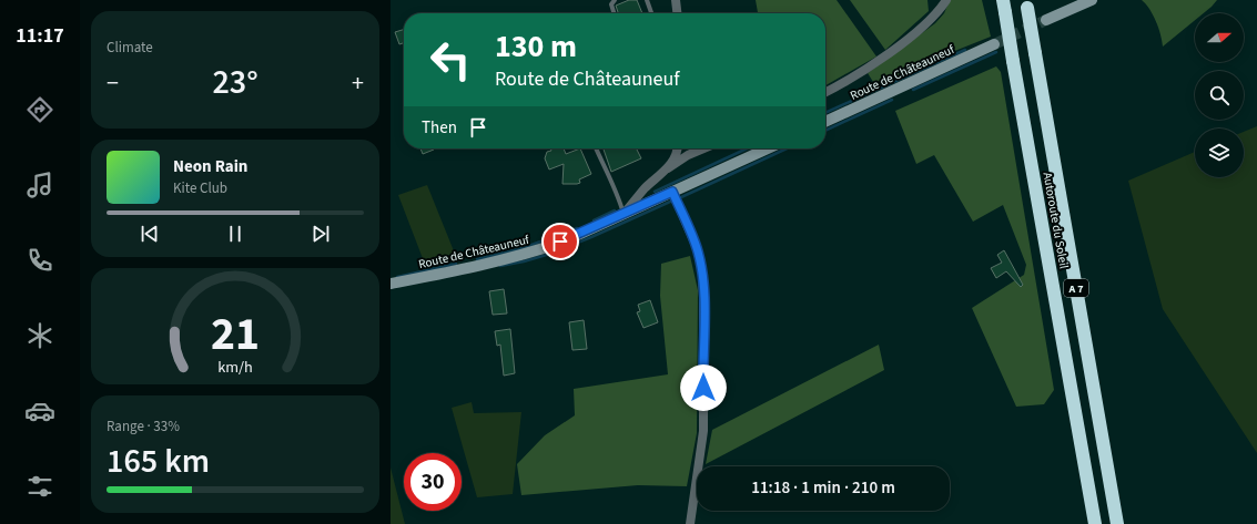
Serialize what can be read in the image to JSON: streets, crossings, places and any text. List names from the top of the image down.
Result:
{
  "streets": {
    "highway": ["Autoroute du Soleil", "A 7"],
    "main road": ["Route de Châteauneuf"]
  },
  "north": "right",
  "page": {
    "tabs": "11:17",
    "tile": [
      "Climate",
      ["Range · 33%", "165 km"]
    ],
    "turn": ["130 m", "Route de Châteauneuf"],
    "heat": ["−", "23°", "+"],
    "then": "Then",
    "song": ["Neon Rain", "Kite Club"],
    "limit": "30",
    "trip": "11:18 · 1 min · 210 m",
    "gauge": ["21", "km/h"]
  }
}
